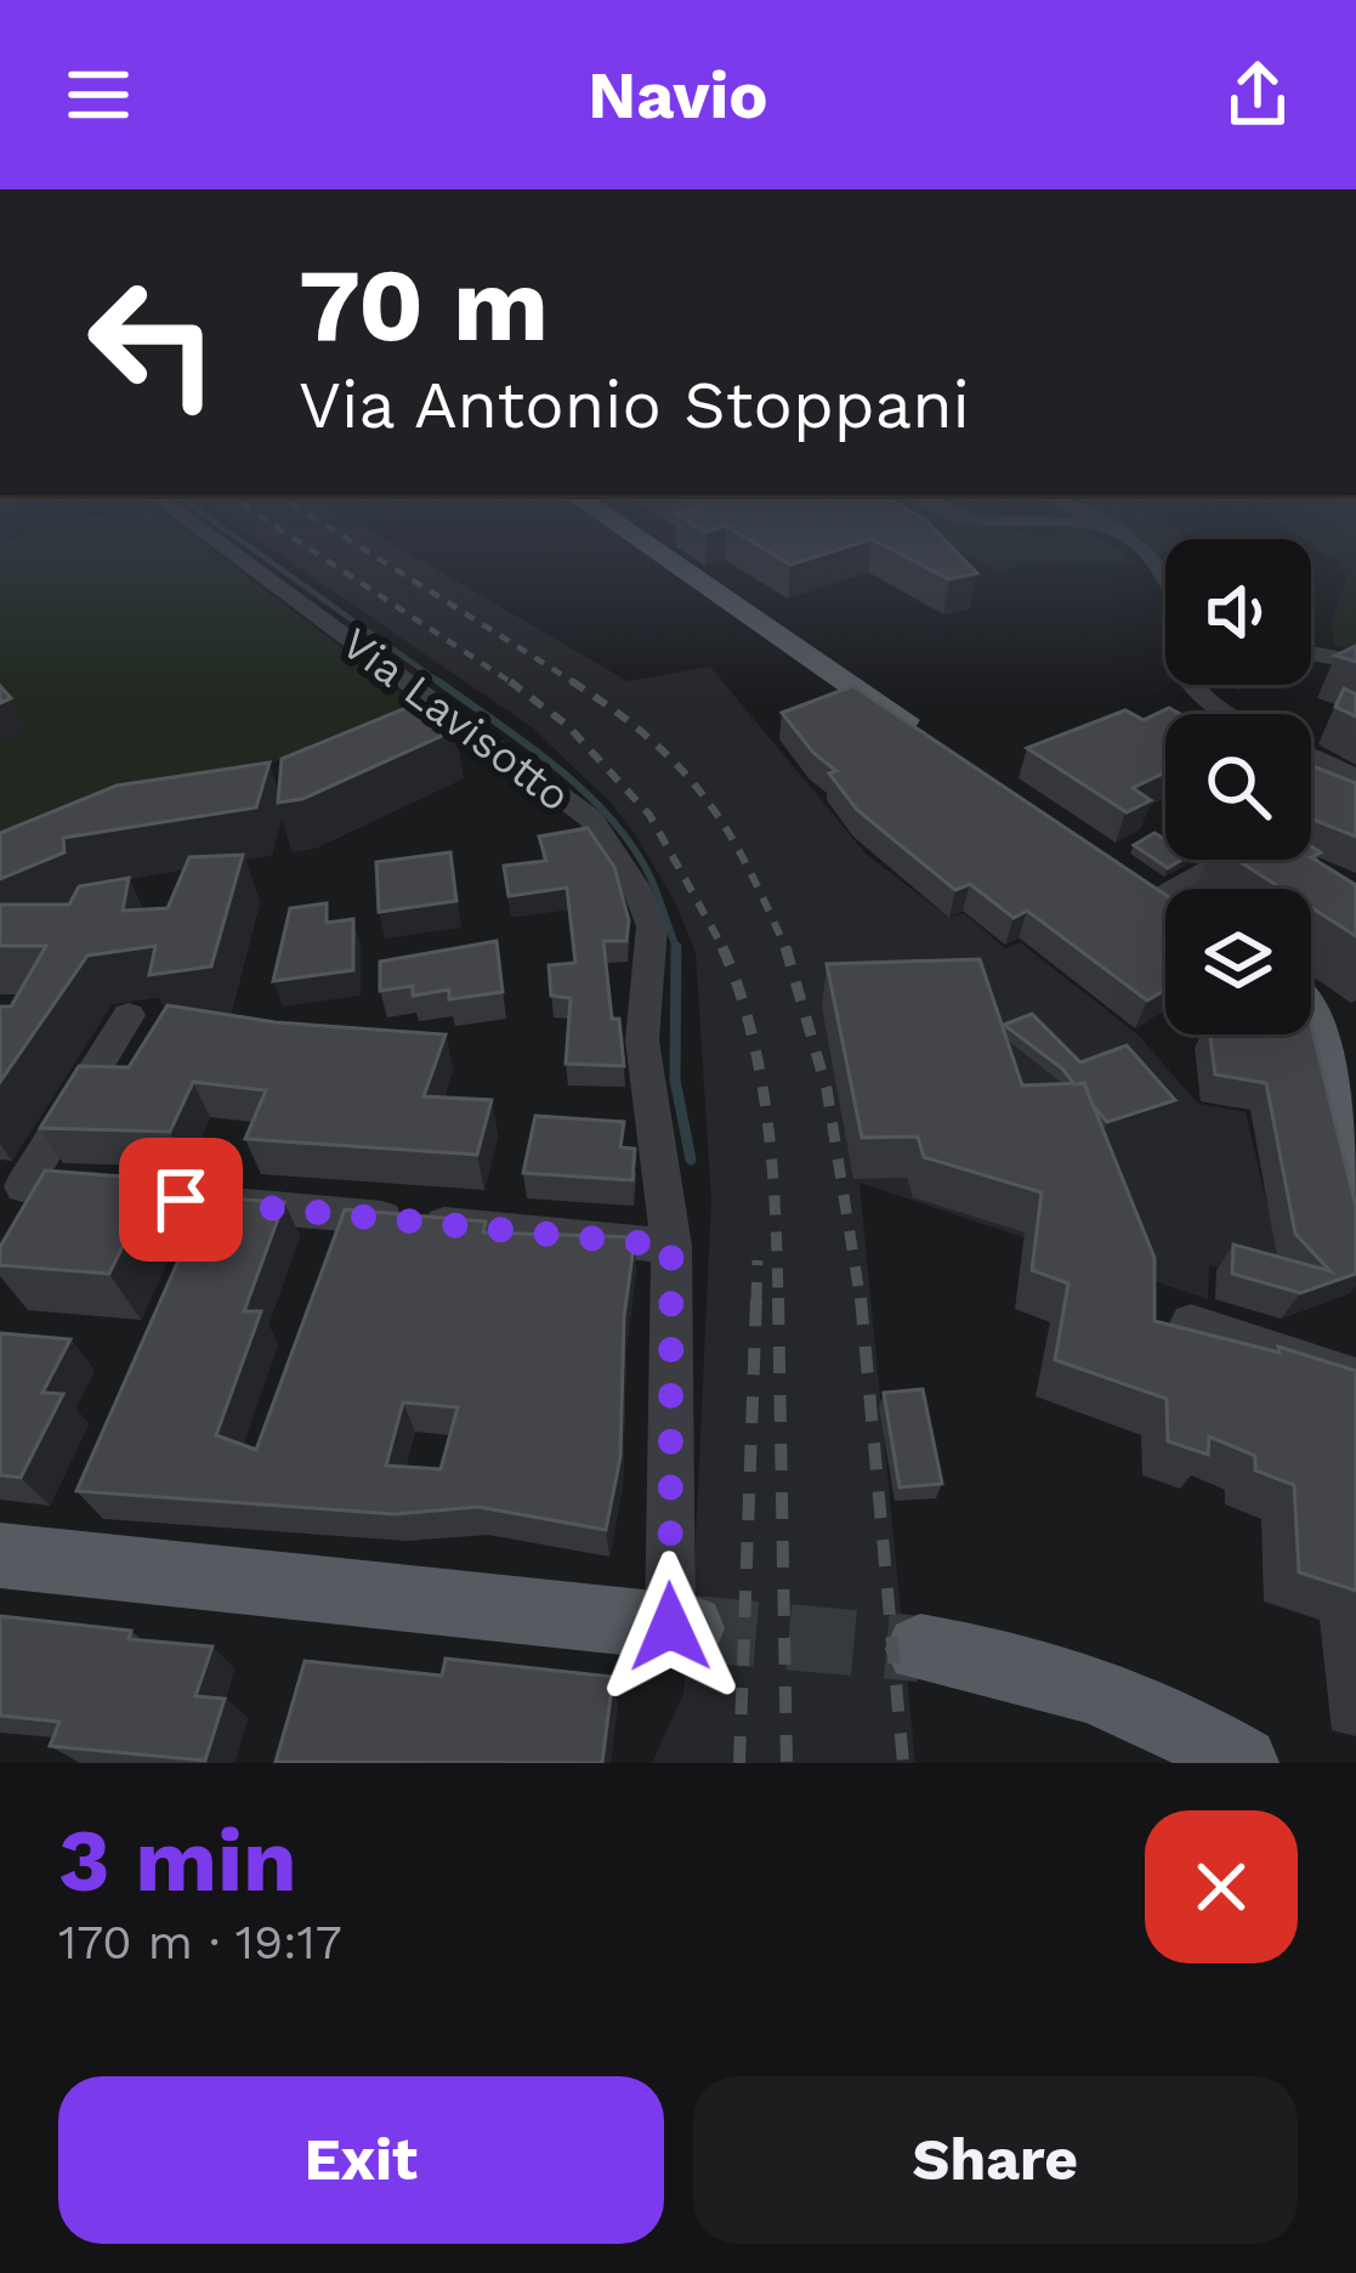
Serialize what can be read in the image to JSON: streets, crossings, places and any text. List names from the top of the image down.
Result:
{
  "streets": {
    "street": ["Via Lavisotto"]
  },
  "page": {
    "header": "Navio",
    "turn": ["70 m", "Via Antonio Stoppani"],
    "heading": ["3 min", "170 m · 19:17"],
    "buttons": ["Exit", "Share"]
  }
}
